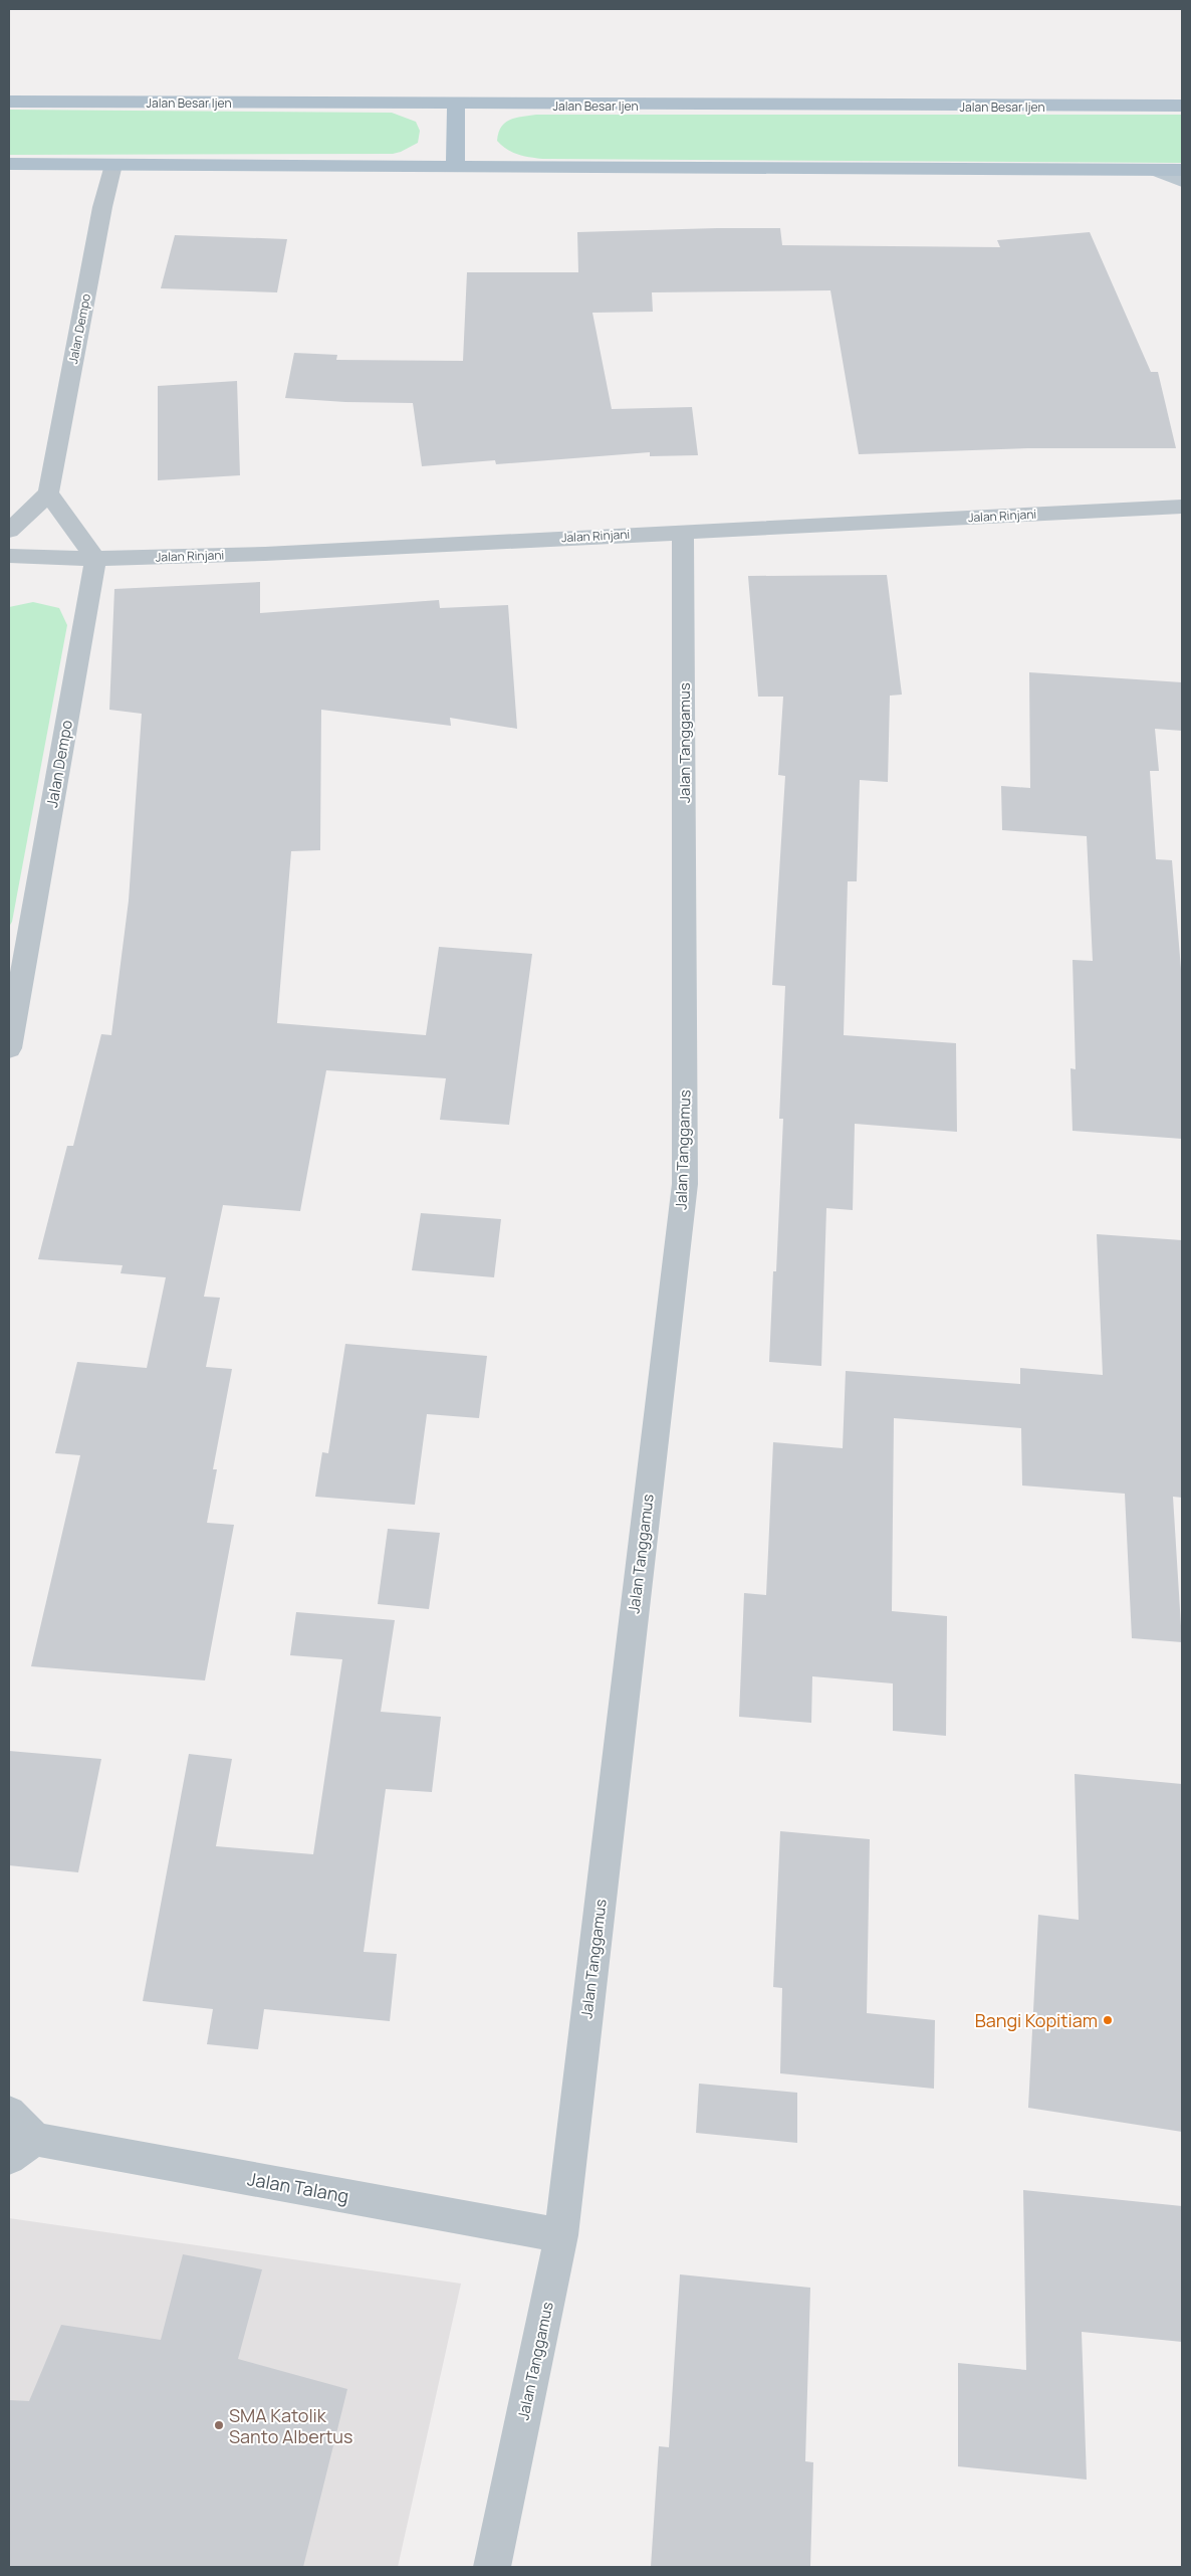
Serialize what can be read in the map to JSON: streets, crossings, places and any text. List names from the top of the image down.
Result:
{
  "streets": {
    "main road": ["Jalan Besar Ijen"],
    "street": [
      "Jalan Dempo",
      "Jalan Rinjani",
      "Jalan Tanggamus",
      "Jalan Talang"
    ]
  },
  "crossings": [
    ["Jalan Dempo", "Jalan Rinjani"],
    ["Jalan Rinjani", "Jalan Tanggamus"],
    ["Jalan Tanggamus", "Jalan Talang"]
  ],
  "places": ["Bangi Kopitiam", "SMA Katolik Santo Albertus"]
}
